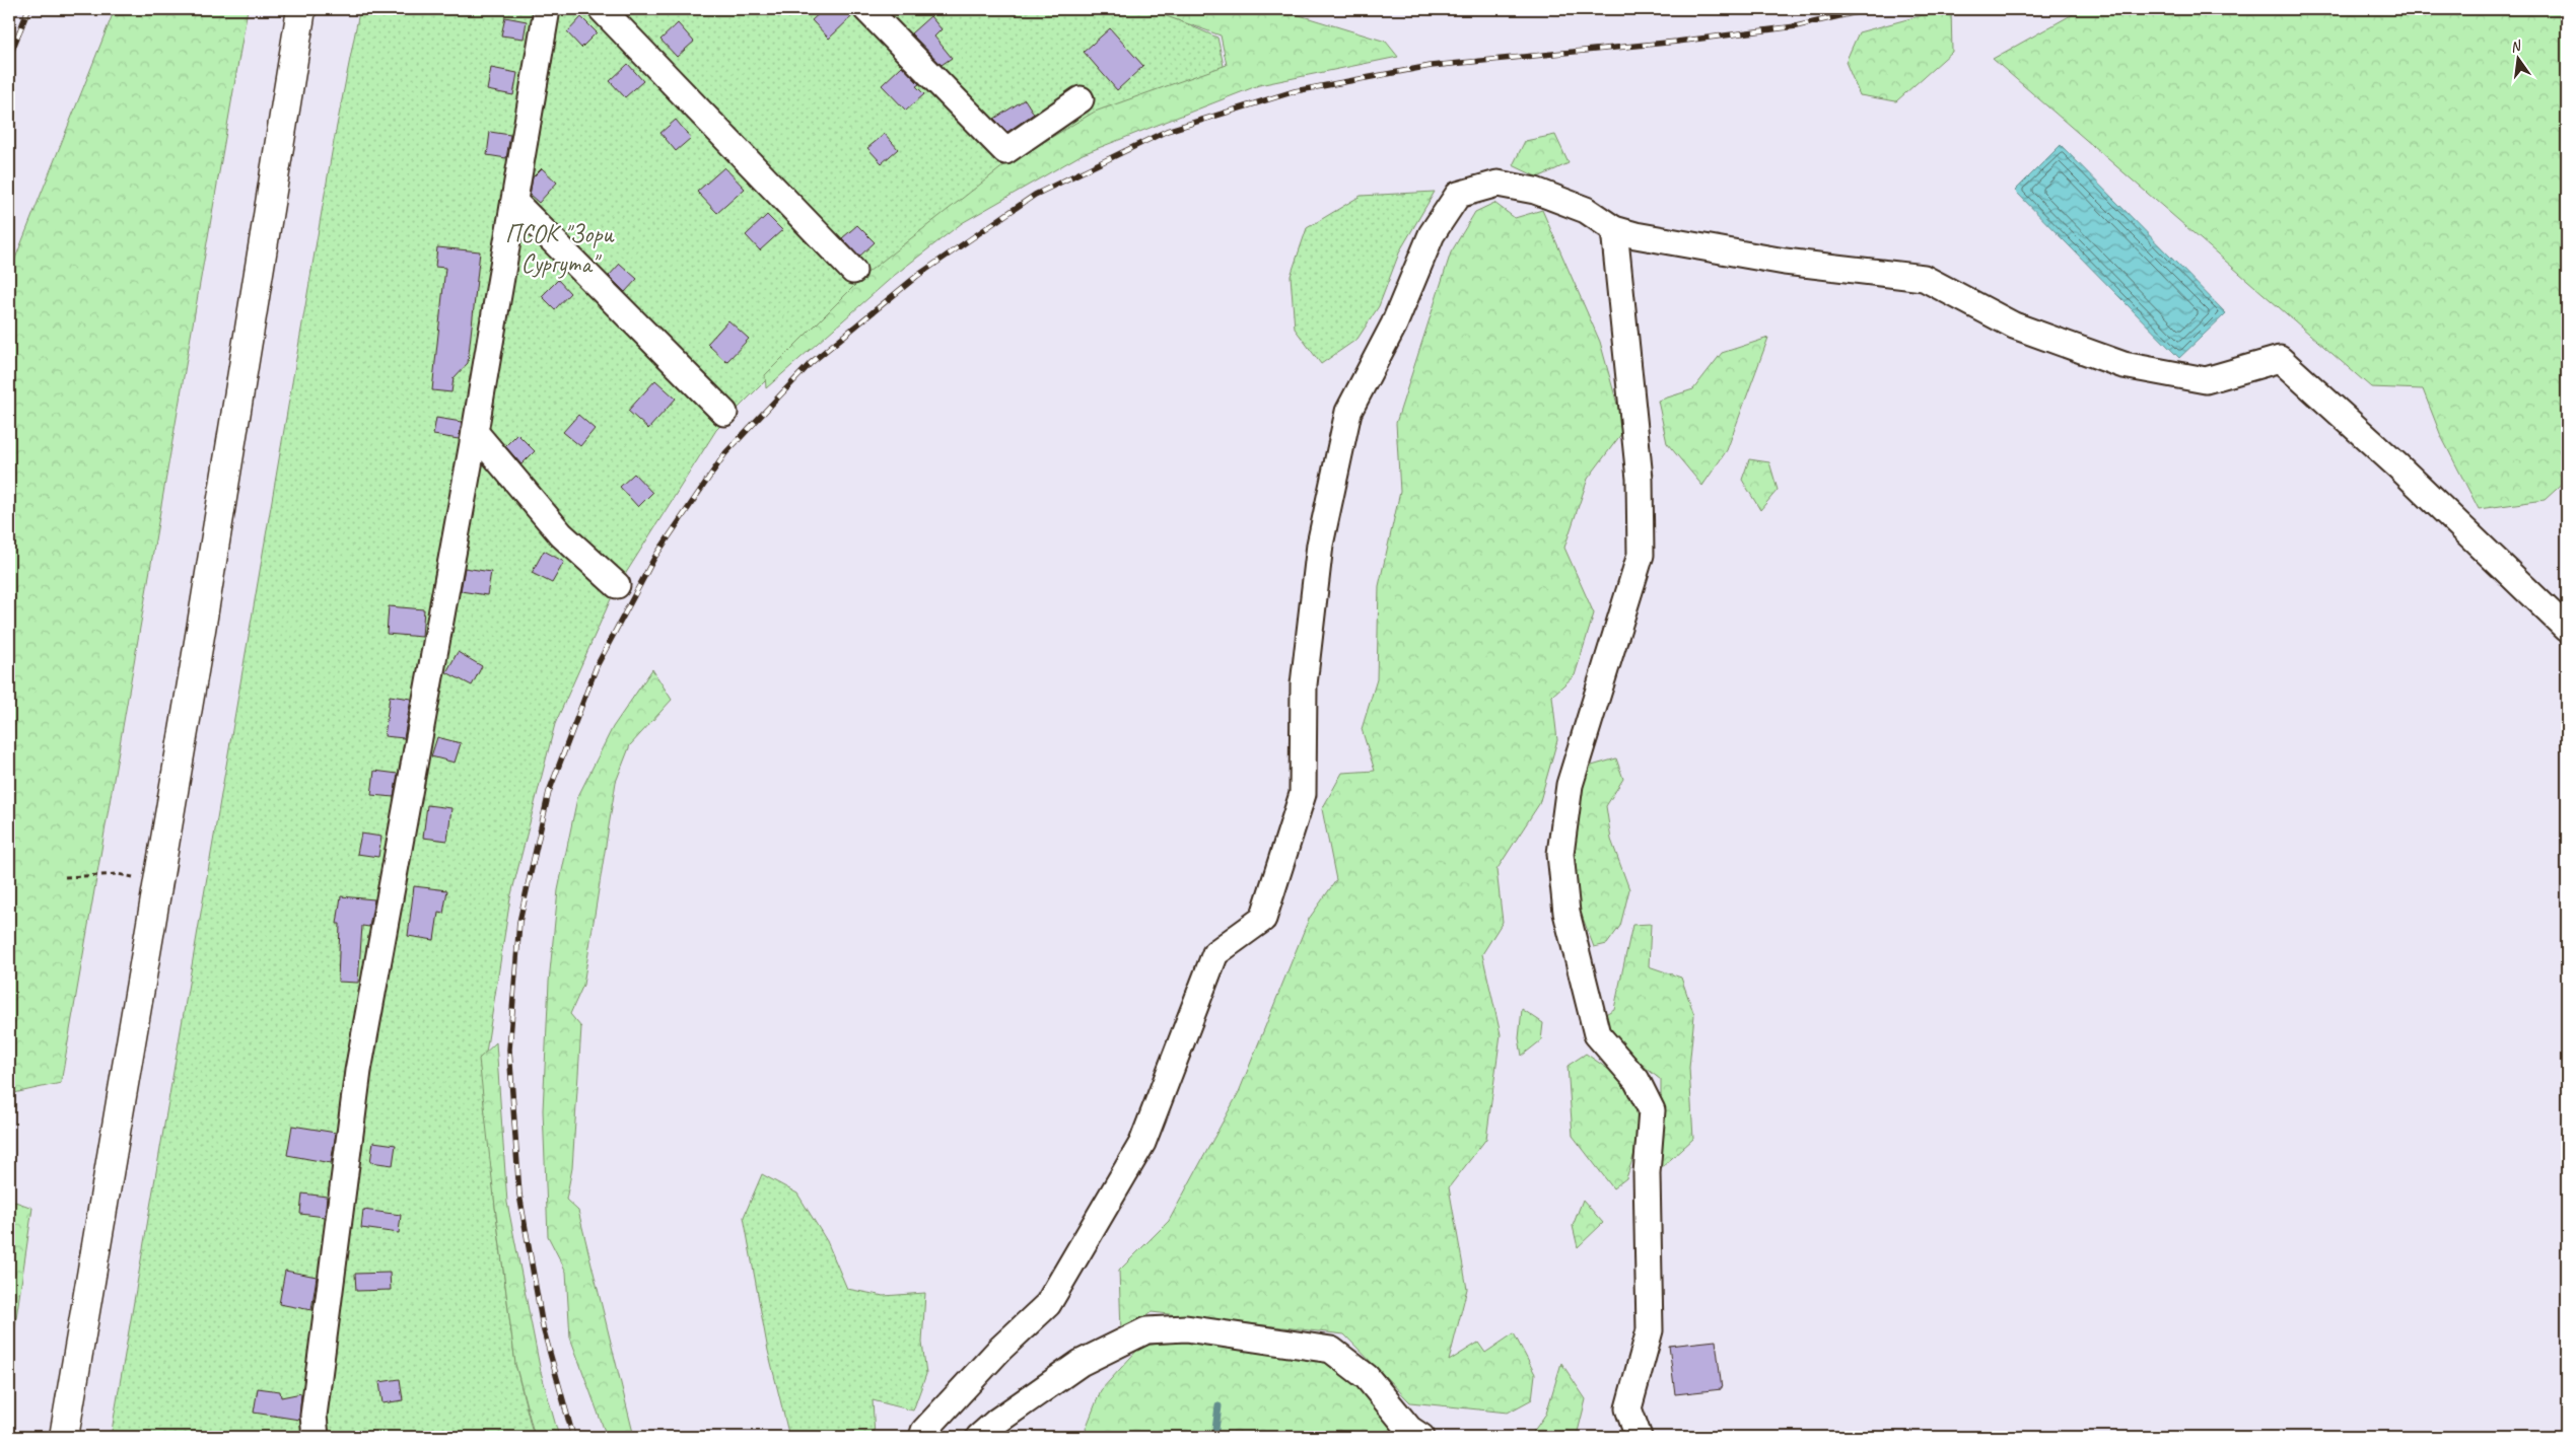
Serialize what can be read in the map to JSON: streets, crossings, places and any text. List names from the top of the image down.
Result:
{
  "parks": ["ПСОК \"Зори Сургута\""],
  "north": "top"
}
